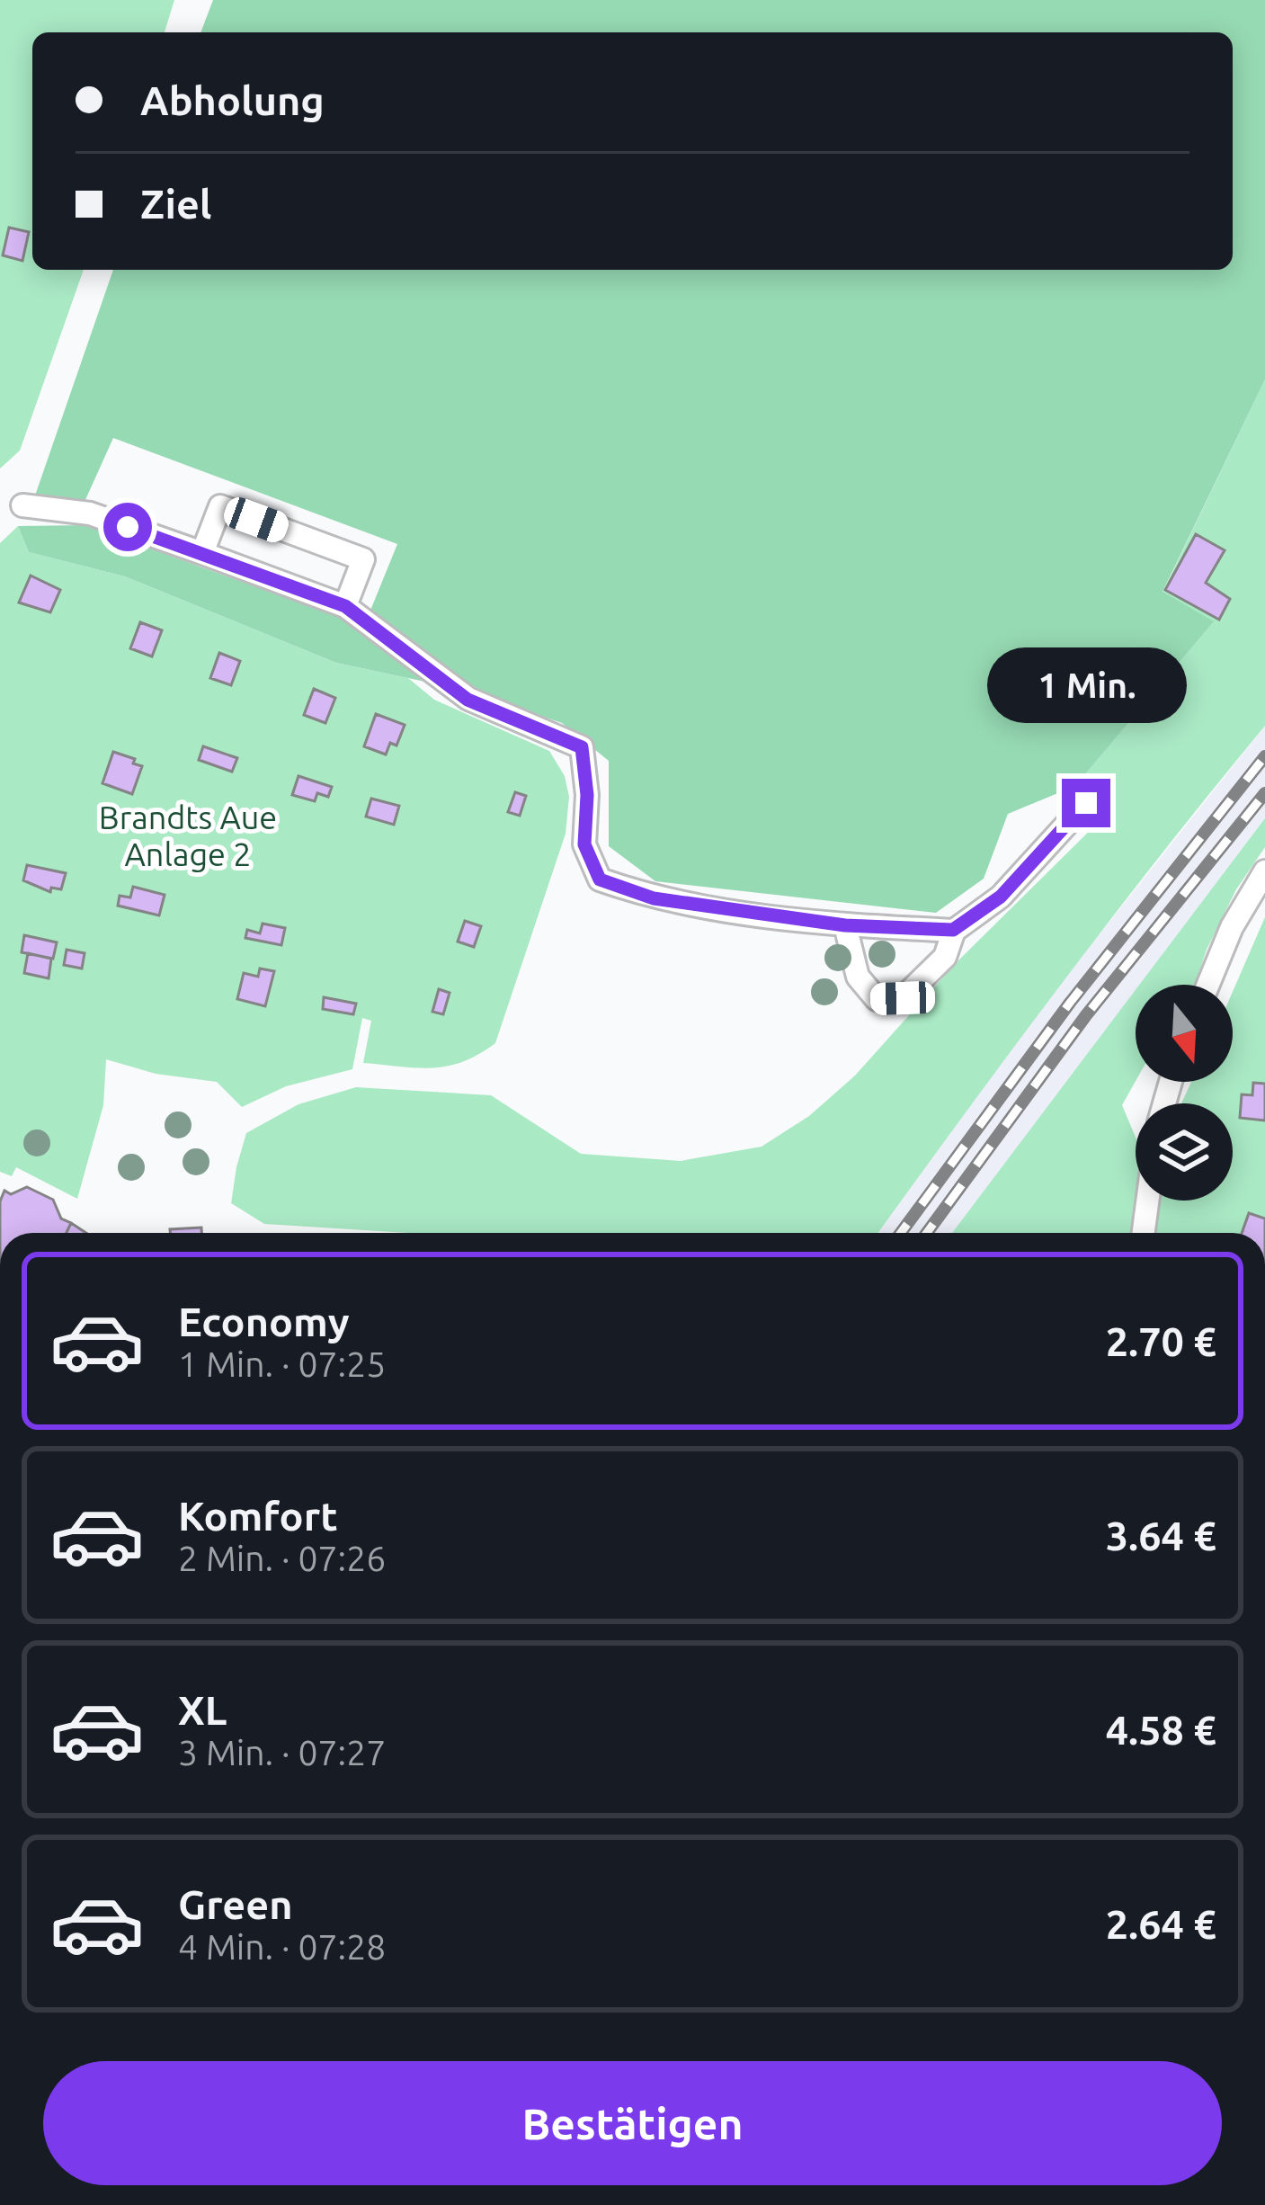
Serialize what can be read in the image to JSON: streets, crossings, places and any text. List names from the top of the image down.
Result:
{
  "parks": ["Brandts Aue Anlage 2"],
  "north": "bottom",
  "page": {
    "banner": ["Abholung", "Ziel"],
    "bubble": "1 Min.",
    "list": [
      {
        "name": "Economy",
        "note": "1 Min. · 07:25",
        "value": "2.70 €"
      },
      {
        "name": "Komfort",
        "note": "2 Min. · 07:26",
        "value": "3.64 €"
      },
      {
        "name": "XL",
        "note": "3 Min. · 07:27",
        "value": "4.58 €"
      },
      {
        "name": "Green",
        "note": "4 Min. · 07:28",
        "value": "2.64 €"
      }
    ],
    "buttons": "Bestätigen"
  }
}
